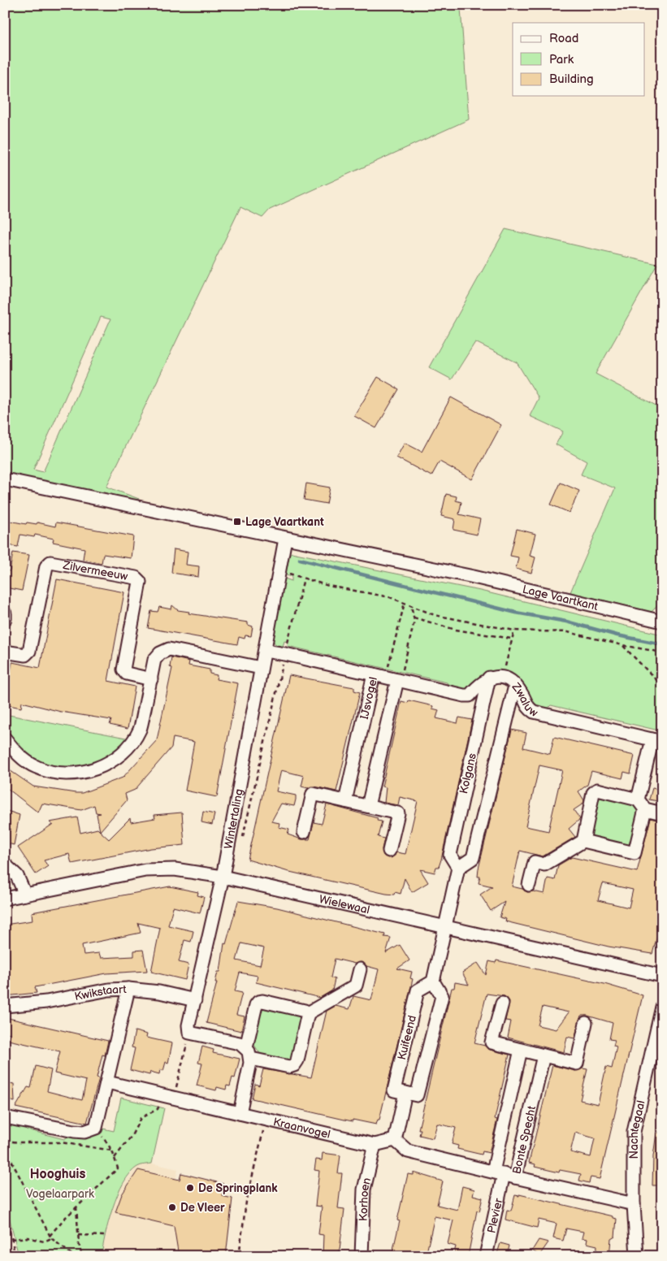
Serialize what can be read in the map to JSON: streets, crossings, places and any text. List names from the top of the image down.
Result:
{
  "streets": {
    "street": [
      "Zilvermeeuw",
      "Lage Vaartkant",
      "Zwaluw",
      "IJsvogel",
      "Kolgans",
      "Wintertaling",
      "Wielewaal",
      "Kwikstaart",
      "Kuifeend",
      "Kraanvogel",
      "Nachtegaal",
      "Bonte Specht",
      "Korhoen",
      "Plevier"
    ]
  },
  "crossings": [
    ["Lage Vaartkant", "Wintertaling"],
    ["Zwaluw", "Kolgans"],
    ["Wintertaling", "Wielewaal"],
    ["Wintertaling", "Kwikstaart"],
    ["Kraanvogel", "Korhoen"],
    ["Bonte Specht", "Plevier"]
  ],
  "districts": ["Hooghuis"],
  "parks": ["Vogelaarpark"],
  "places": {
    "transit": ["Lage Vaartkant"],
    "other": ["De Springplank", "De Vleer"]
  },
  "legend": ["Road", "Park", "Building"]
}
